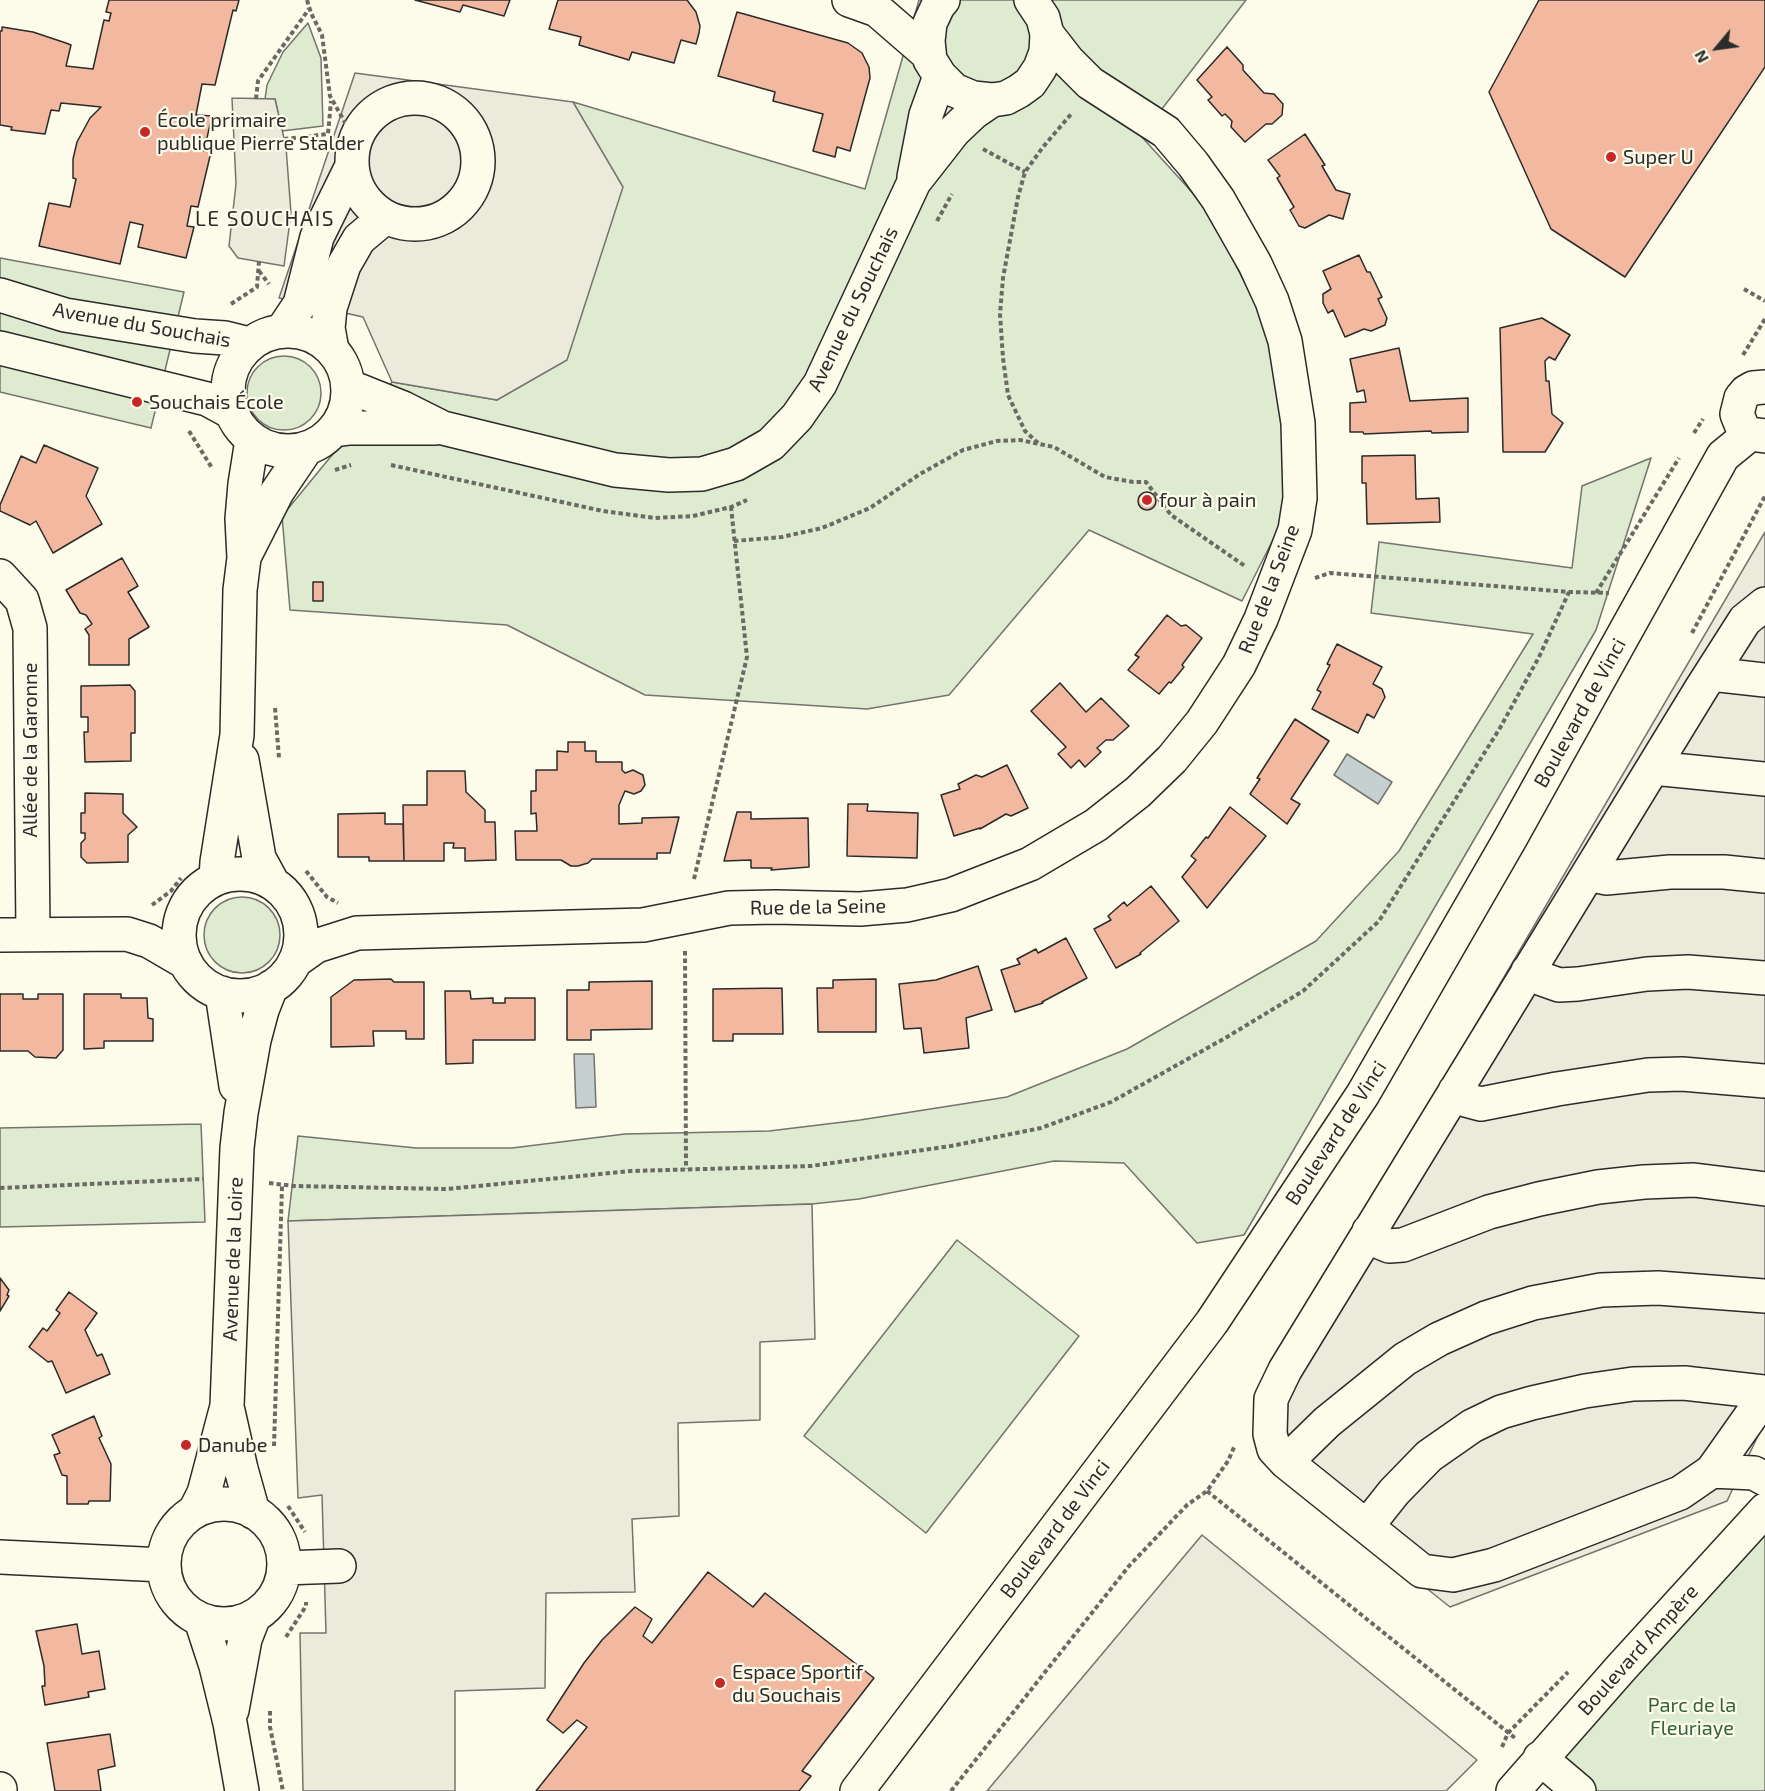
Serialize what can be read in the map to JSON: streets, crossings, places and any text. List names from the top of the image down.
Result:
{
  "streets": {
    "street": [
      "Avenue du Souchais",
      "Rue de la Seine",
      "Boulevard de Vinci",
      "Allée de la Garonne",
      "Avenue de la Loire",
      "Boulevard Ampère"
    ]
  },
  "crossings": [
    ["Avenue du Souchais", "Rue de la Seine"],
    ["Rue de la Seine", "Avenue de la Loire"]
  ],
  "districts": ["LE SOUCHAIS"],
  "parks": ["Parc de la Fleuriaye"],
  "places": [
    "École primaire publique Pierre Stalder",
    "Super U",
    "Souchais École",
    "four à pain",
    "Danube",
    "Espace Sportif du Souchais"
  ],
  "north": "bottom left"
}
